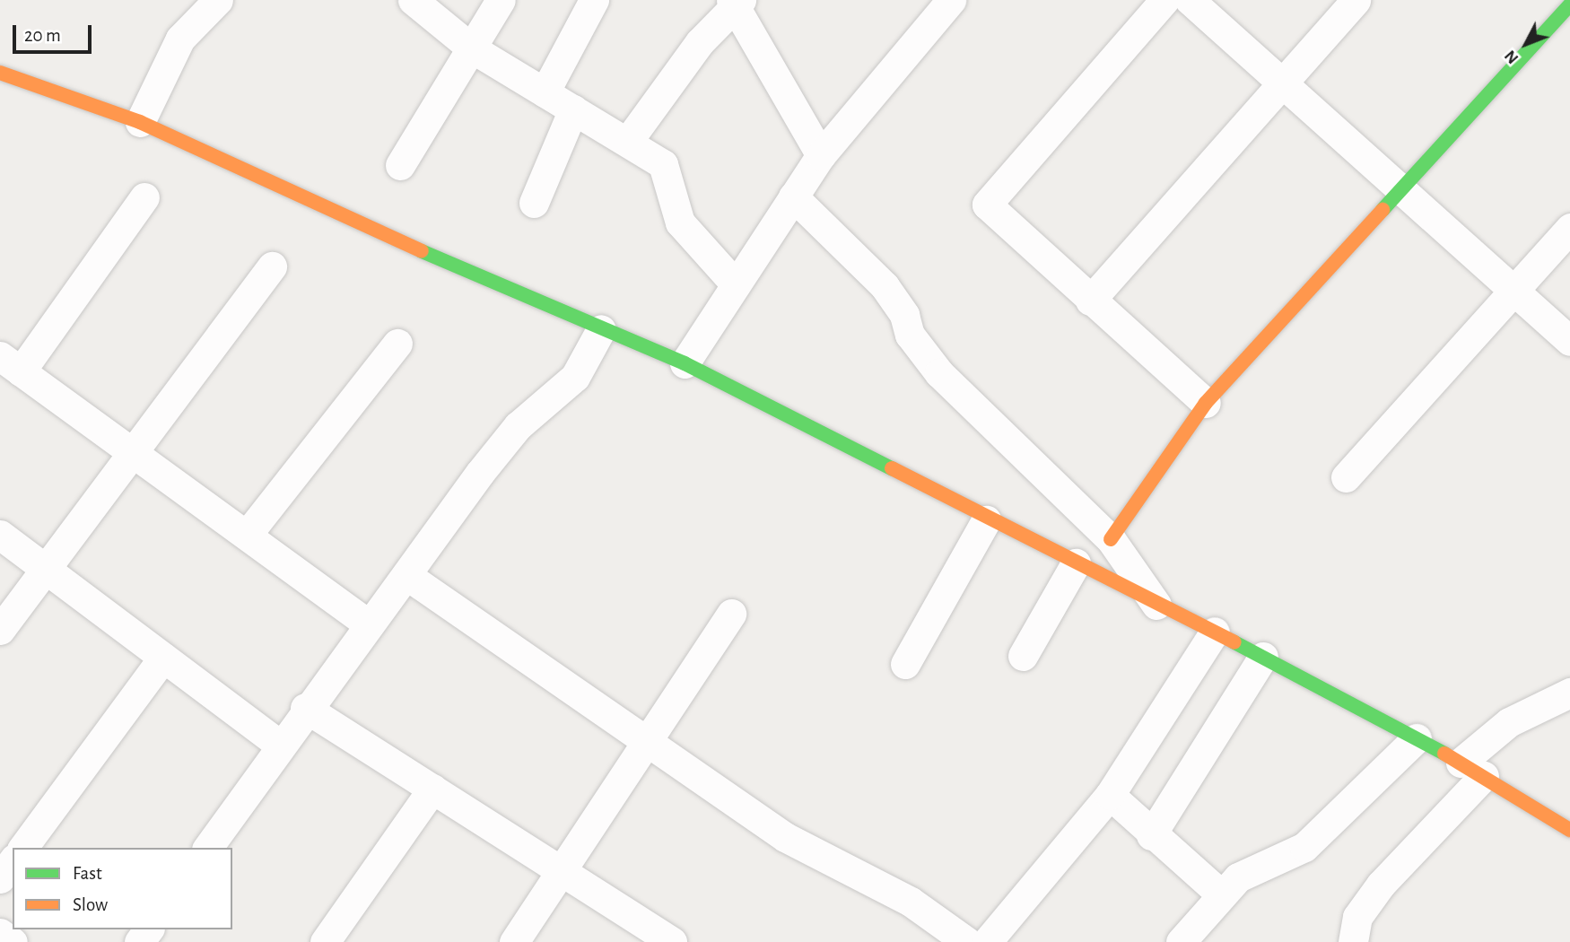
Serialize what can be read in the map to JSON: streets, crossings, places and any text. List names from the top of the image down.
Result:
{
  "legend": ["Fast", "Slow"],
  "scale_bar": "20 m",
  "north": "bottom left"
}
